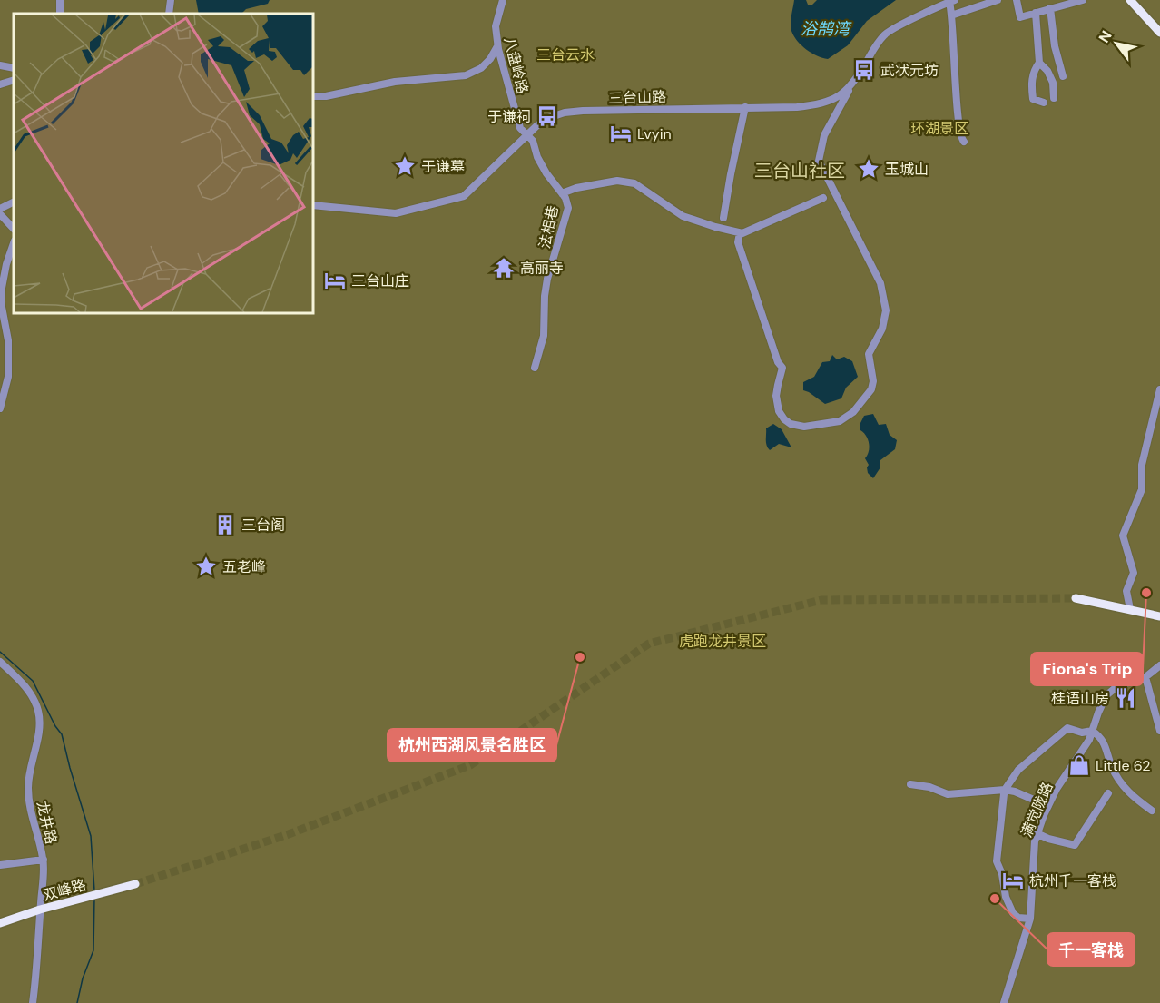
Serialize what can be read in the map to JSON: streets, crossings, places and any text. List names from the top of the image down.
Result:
{
  "streets": {
    "main road": ["双峰路"],
    "street": [
      "八盘岭路",
      "三台山路",
      "法相巷",
      "满觉陇路",
      "龙井路"
    ]
  },
  "crossings": [
    ["八盘岭路", "三台山路"],
    ["八盘岭路", "法相巷"],
    ["三台山路", "法相巷"],
    ["龙井路", "双峰路"]
  ],
  "districts": ["三台山社区"],
  "water": ["浴鹄湾"],
  "parks": ["三台云水", "环湖景区", "虎跑龙井景区"],
  "places": {
    "bus stop": ["武状元坊", "于谦祠"],
    "hotel": ["Lvyin", "三台山庄", "杭州千一客栈"],
    "place": ["于谦墓", "玉城山", "五老峰"],
    "temple": ["高丽寺"],
    "building": ["三台阁"],
    "other": ["Fiona's Trip", "杭州西湖风景名胜区", "千一客栈"],
    "restaurant": ["桂语山房"],
    "shop": ["Little 62"]
  },
  "north": "top left"
}
